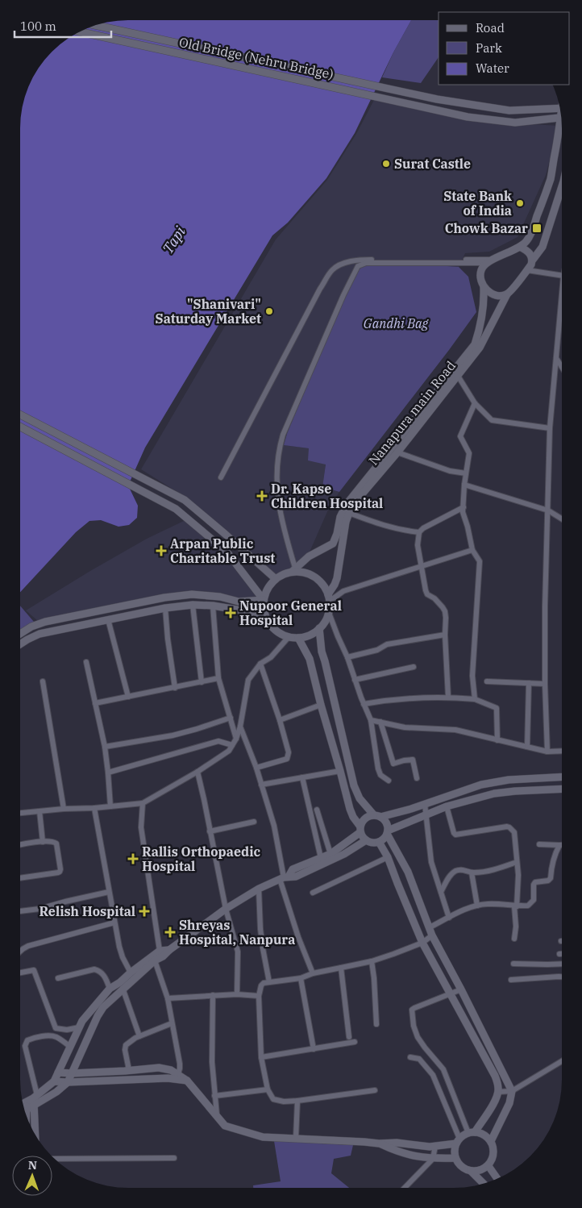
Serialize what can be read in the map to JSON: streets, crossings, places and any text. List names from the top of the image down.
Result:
{
  "streets": {
    "main road": ["Old Bridge (Nehru Bridge)", "Nanapura main Road"]
  },
  "water": ["Tapi"],
  "parks": ["Gandhi Bag"],
  "places": {
    "other": ["Surat Castle", "State Bank of India", "\"Shanivari\" Saturday Market"],
    "transit": ["Chowk Bazar"],
    "health": [
      "Dr. Kapse Children Hospital",
      "Arpan Public Charitable Trust",
      "Nupoor General Hospital",
      "Rallis Orthopaedic Hospital",
      "Relish Hospital",
      "Shreyas Hospital, Nanpura"
    ]
  },
  "legend": ["Road", "Park", "Water"],
  "scale_bar": "100 m",
  "north": "top"
}
